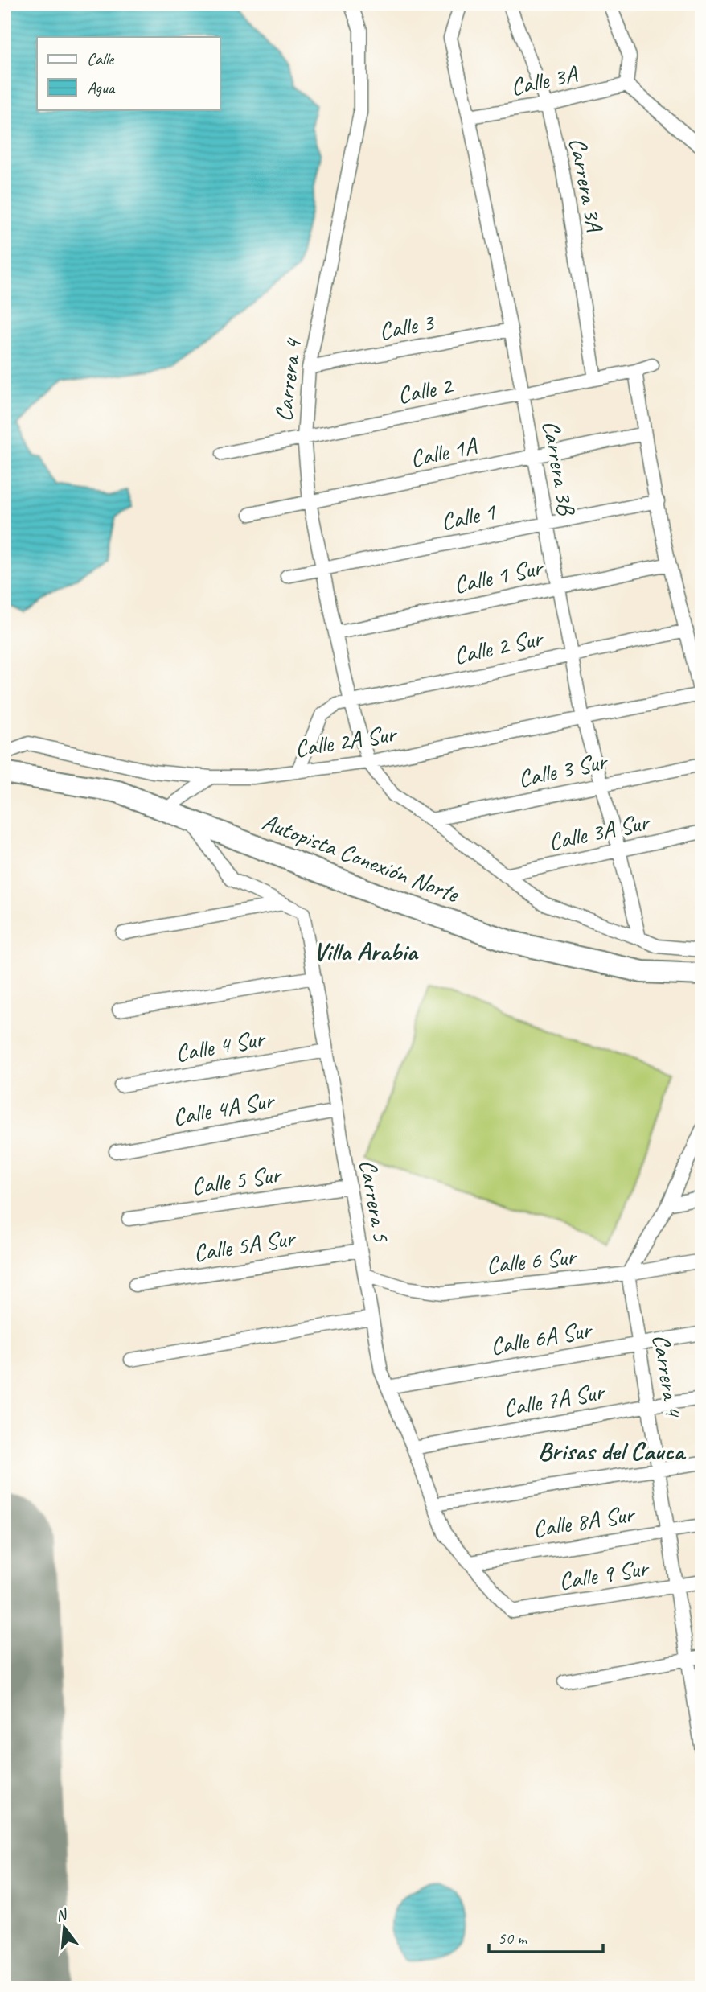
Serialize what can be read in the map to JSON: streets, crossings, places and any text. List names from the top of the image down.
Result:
{
  "streets": {
    "highway": ["Autopista Conexión Norte"],
    "street": [
      "Calle 3A",
      "Carrera 3A",
      "Calle 3",
      "Carrera 4",
      "Calle 2",
      "Calle 1A",
      "Carrera 3B",
      "Calle 1",
      "Calle 1 Sur",
      "Calle 2 Sur",
      "Calle 2A Sur",
      "Calle 3 Sur",
      "Calle 3A Sur",
      "Calle 4 Sur",
      "Calle 4A Sur",
      "Calle 5 Sur",
      "Carrera 5",
      "Calle 5A Sur",
      "Calle 6 Sur",
      "Calle 6A Sur",
      "Calle 7A Sur",
      "Calle 8A Sur",
      "Calle 9 Sur"
    ]
  },
  "crossings": [
    ["Calle 3A", "Carrera 3A"],
    ["Calle 3A", "Carrera 3B"],
    ["Carrera 3A", "Calle 2"],
    ["Calle 3", "Carrera 4"],
    ["Calle 3", "Carrera 3B"],
    ["Carrera 4", "Calle 2"],
    ["Carrera 4", "Calle 1A"],
    ["Carrera 4", "Calle 1"],
    ["Carrera 4", "Calle 1 Sur"],
    ["Carrera 4", "Calle 2 Sur"],
    ["Carrera 4", "Calle 2A Sur"],
    ["Carrera 4", "Calle 6 Sur"],
    ["Carrera 4", "Calle 6A Sur"],
    ["Carrera 4", "Calle 7A Sur"],
    ["Carrera 4", "Calle 8A Sur"],
    ["Carrera 4", "Calle 9 Sur"],
    ["Calle 2", "Carrera 3B"],
    ["Calle 1A", "Carrera 3B"],
    ["Carrera 3B", "Calle 1"],
    ["Carrera 3B", "Calle 1 Sur"],
    ["Carrera 3B", "Calle 2 Sur"],
    ["Carrera 3B", "Calle 2A Sur"],
    ["Carrera 3B", "Calle 3 Sur"],
    ["Carrera 3B", "Calle 3A Sur"],
    ["Calle 2 Sur", "Calle 2A Sur"],
    ["Autopista Conexión Norte", "Carrera 5"],
    ["Calle 4 Sur", "Carrera 5"],
    ["Calle 4A Sur", "Carrera 5"],
    ["Calle 5 Sur", "Carrera 5"],
    ["Carrera 5", "Calle 5A Sur"],
    ["Carrera 5", "Calle 6 Sur"],
    ["Carrera 5", "Calle 6A Sur"],
    ["Carrera 5", "Calle 7A Sur"],
    ["Carrera 5", "Calle 8A Sur"],
    ["Carrera 5", "Calle 9 Sur"]
  ],
  "districts": ["Villa Arabia", "Brisas del Cauca"],
  "legend": ["Calle", "Agua"],
  "scale_bar": "50 m",
  "north": "top"
}
